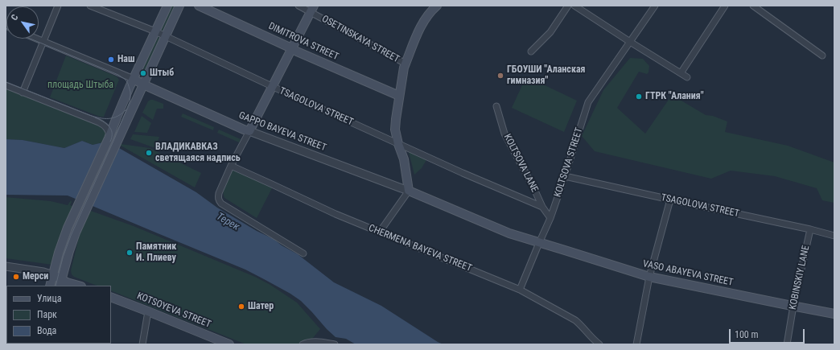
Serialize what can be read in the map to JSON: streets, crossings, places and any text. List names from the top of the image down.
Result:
{
  "streets": {
    "main road": [
      "DIMITROVA STREET",
      "GAPPO BAYEVA STREET",
      "VASO ABAYEVA STREET",
      "KOTSOYEVA STREET"
    ],
    "street": [
      "OSETINSKAYA STREET",
      "TSAGOLOVA STREET",
      "KOLTSOVA STREET",
      "KOLTSOVA LANE",
      "CHERMENA BAYEVA STREET",
      "KOBINSKIY LANE"
    ]
  },
  "crossings": [
    ["TSAGOLOVA STREET", "KOLTSOVA STREET"],
    ["TSAGOLOVA STREET", "KOLTSOVA LANE"],
    ["TSAGOLOVA STREET", "KOBINSKIY LANE"],
    ["GAPPO BAYEVA STREET", "KOLTSOVA STREET"],
    ["GAPPO BAYEVA STREET", "VASO ABAYEVA STREET"],
    ["KOLTSOVA STREET", "KOLTSOVA LANE"],
    ["KOLTSOVA STREET", "CHERMENA BAYEVA STREET"],
    ["KOLTSOVA STREET", "VASO ABAYEVA STREET"],
    ["VASO ABAYEVA STREET", "KOBINSKIY LANE"]
  ],
  "water": ["Терек"],
  "parks": ["площадь Штыба"],
  "places": [
    "Наш",
    "Штыб",
    "ГБОУШИ \"Аланская гимназия\"",
    "ГТРК \"Алания\"",
    "ВЛАДИКАВКАЗ светящаяся надпись",
    "Памятник И. Плиеву",
    "Мерси",
    "Шатер"
  ],
  "legend": ["Улица", "Парк", "Вода"],
  "scale_bar": "100 m",
  "north": "top left"
}
